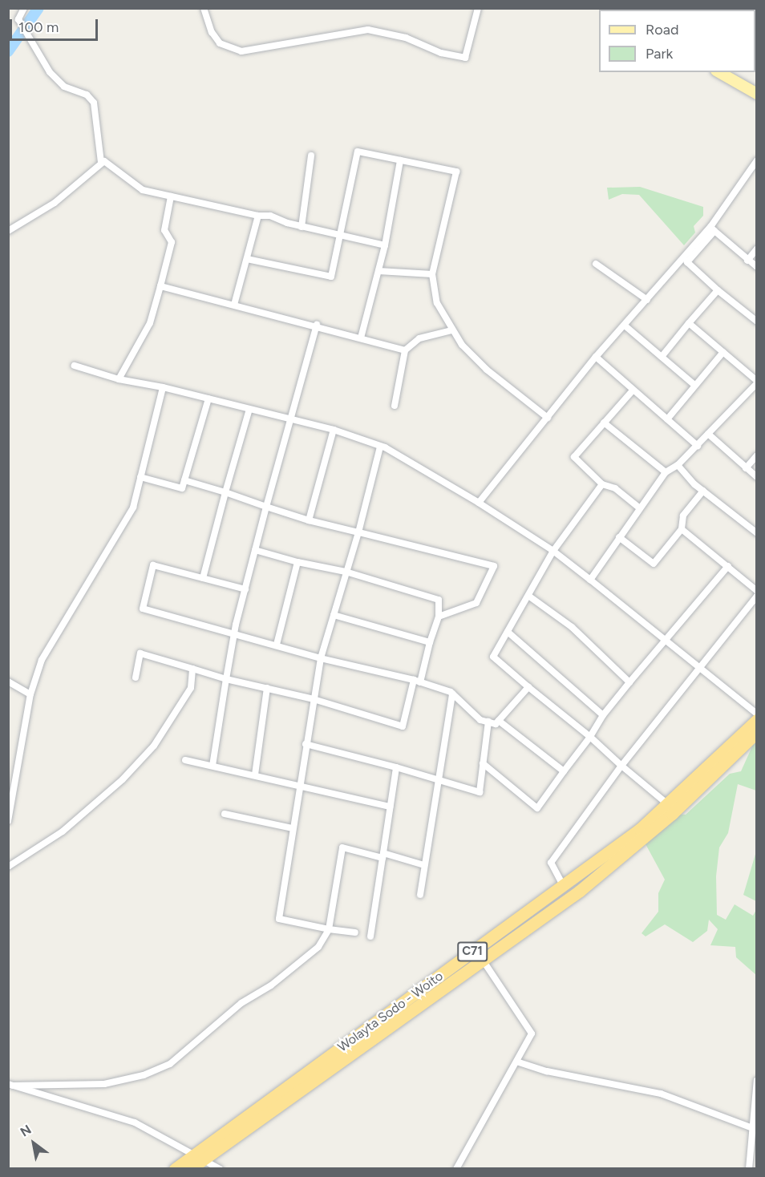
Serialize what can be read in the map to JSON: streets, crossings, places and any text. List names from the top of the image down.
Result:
{
  "streets": {
    "highway": ["C71", "Wolayta Sodo - Woito"]
  },
  "legend": ["Road", "Park"],
  "scale_bar": "100 m",
  "north": "top left"
}
